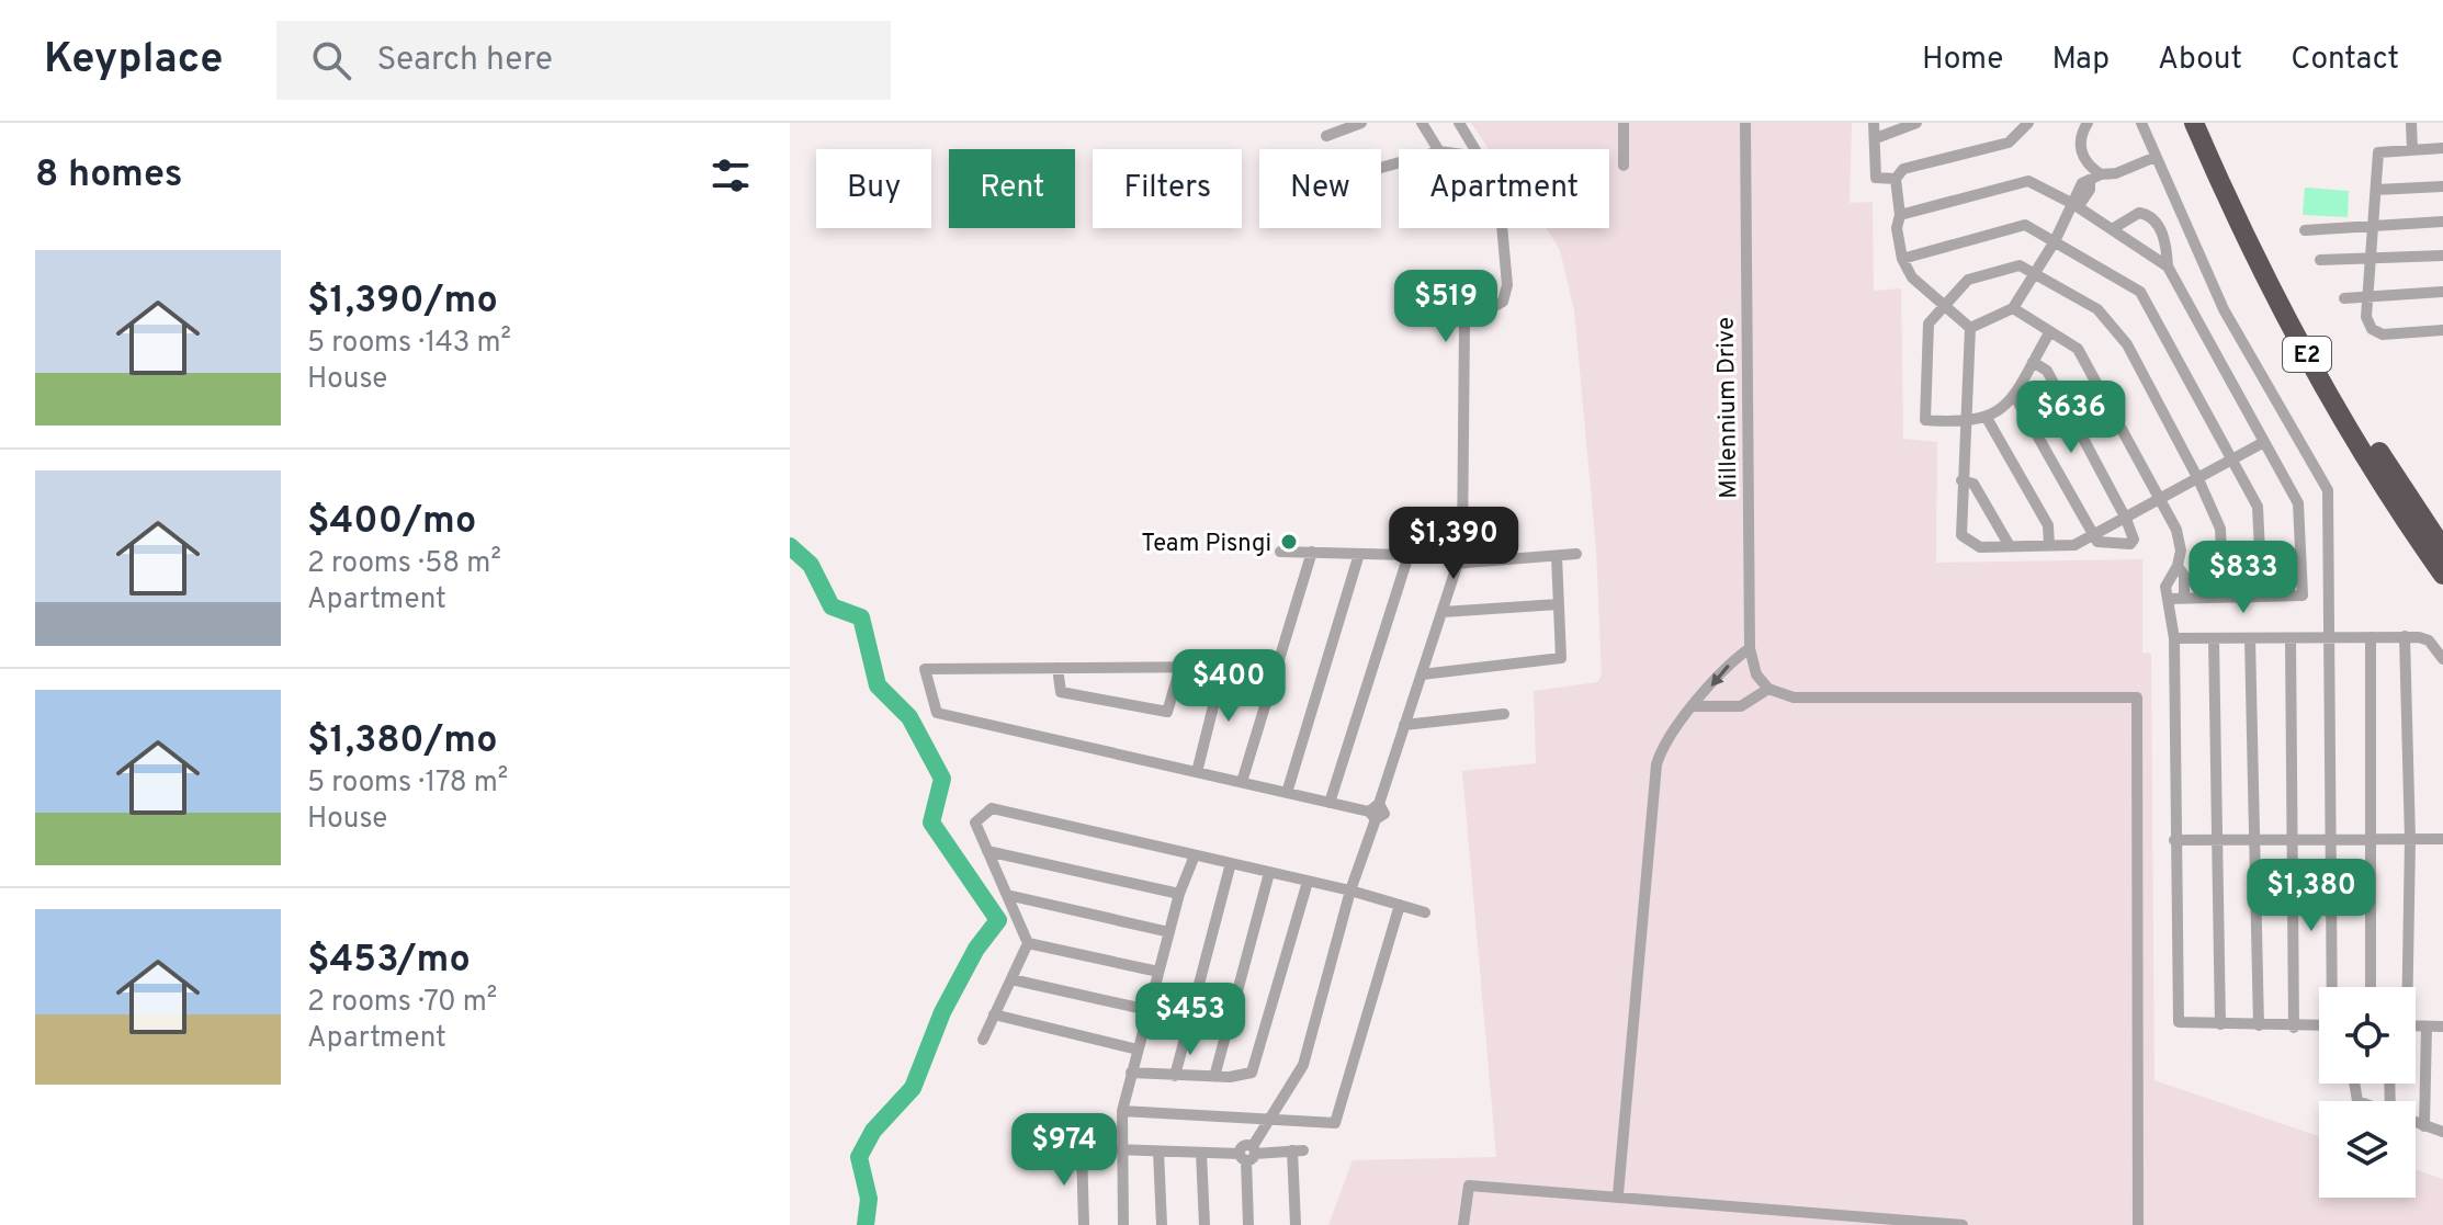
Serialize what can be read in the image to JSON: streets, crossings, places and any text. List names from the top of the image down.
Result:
{
  "streets": {
    "highway": ["E2"],
    "street": ["Millennium Drive"]
  },
  "places": ["Team Pisngi"],
  "page": {
    "header": "Keyplace",
    "search": "Search here",
    "nav": [
      "Home",
      "Map",
      "About",
      "Contact"
    ],
    "heading": "8 homes",
    "chip": [
      "Buy",
      "Rent",
      "Filters",
      "New",
      "Apartment"
    ],
    "list": [
      {
        "name": "$1,390/mo",
        "note": "5 rooms · 143 m² · House"
      },
      {
        "name": "$400/mo",
        "note": "2 rooms · 58 m² · Apartment"
      },
      {
        "name": "$1,380/mo",
        "note": "5 rooms · 178 m² · House"
      },
      {
        "name": "$453/mo",
        "note": "2 rooms · 70 m² · Apartment"
      }
    ],
    "price": [
      "$519",
      "$636",
      "$1,390",
      "$833",
      "$400",
      "$1,380",
      "$453",
      "$974"
    ]
  }
}
